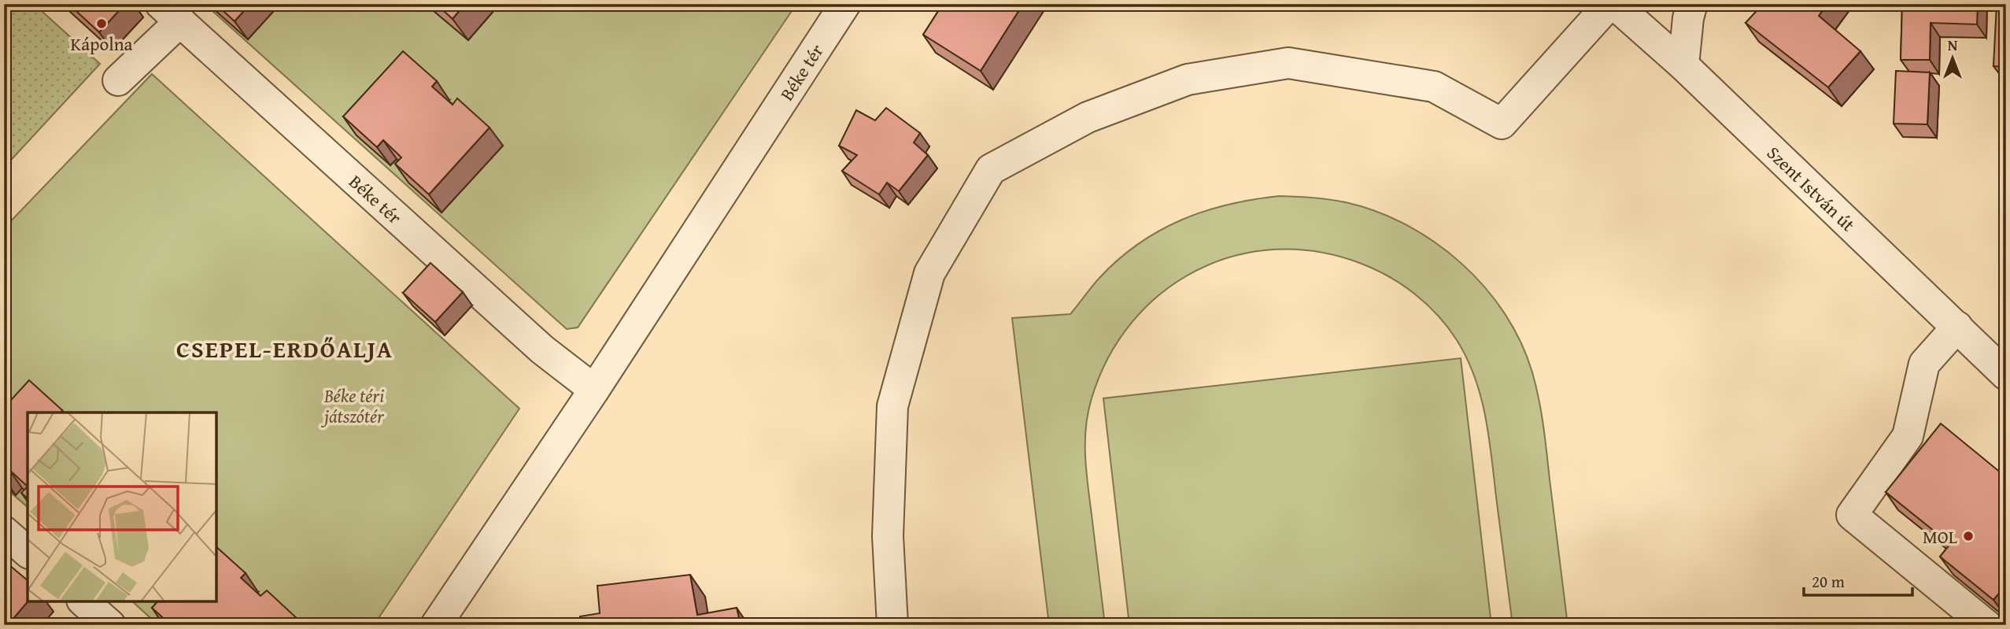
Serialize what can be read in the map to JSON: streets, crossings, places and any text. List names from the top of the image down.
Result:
{
  "streets": {
    "street": ["Béke tér", "Szent István út"]
  },
  "districts": ["CSEPEL-ERDŐALJA"],
  "parks": ["Béke téri játszótér"],
  "places": ["Kápolna", "MOL"],
  "scale_bar": "20 m",
  "north": "top"
}
